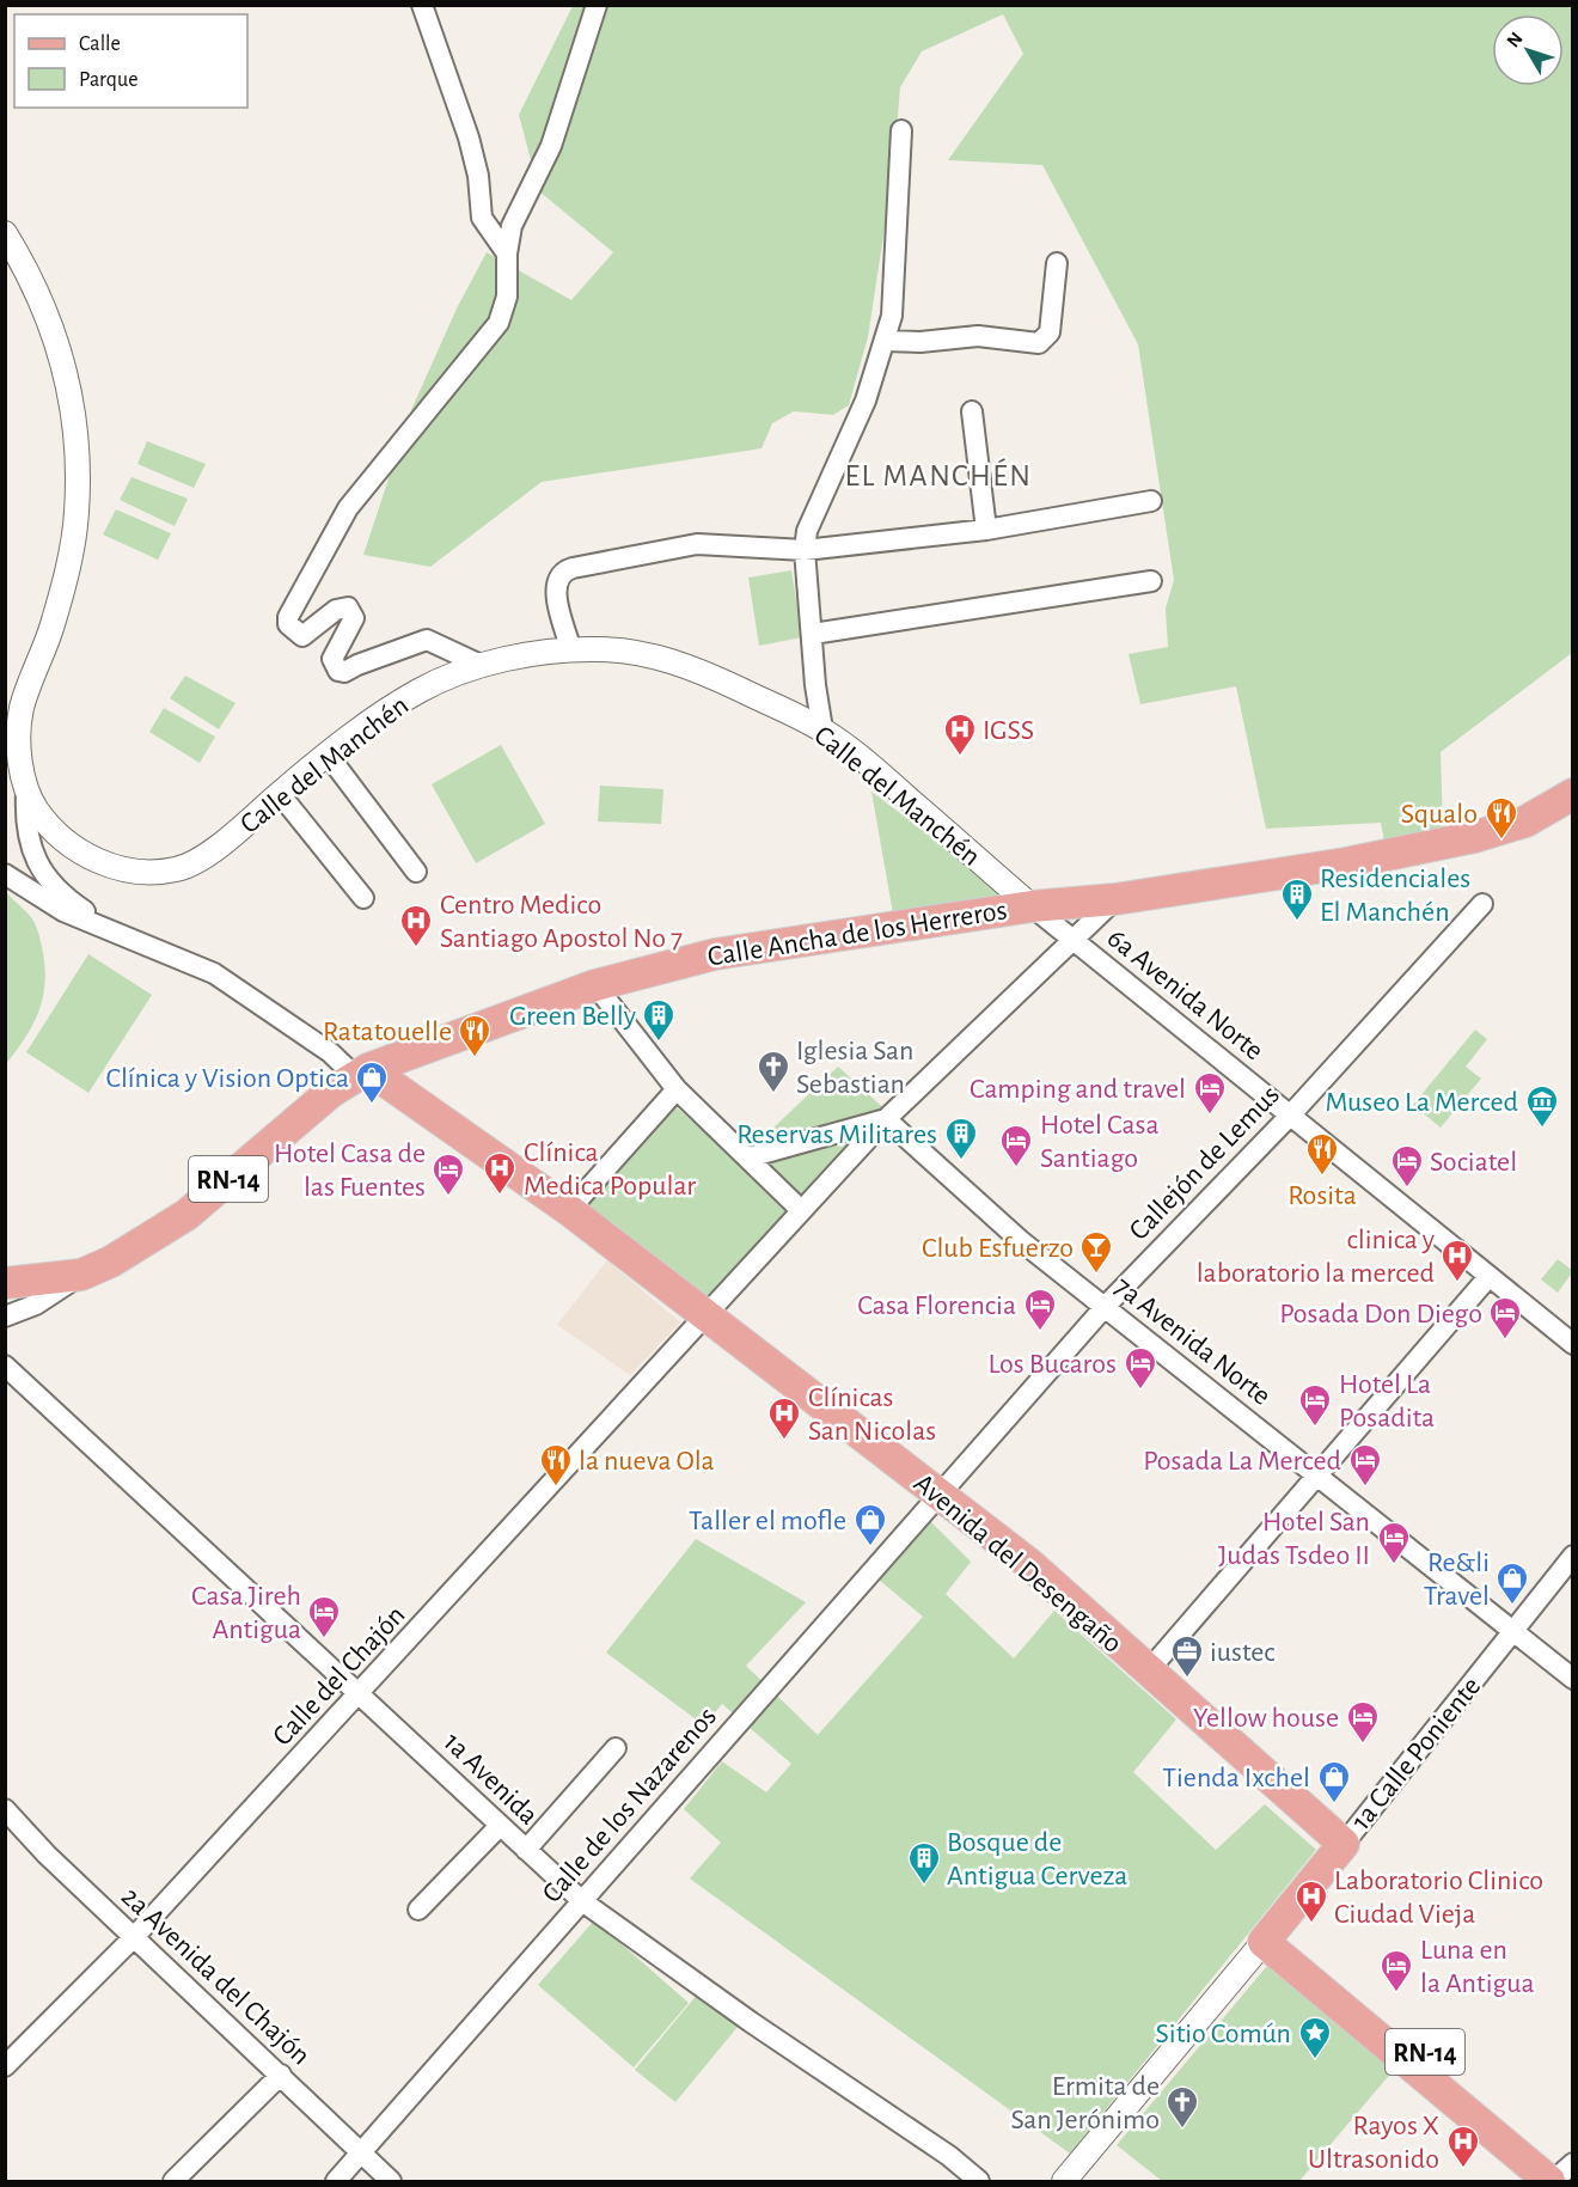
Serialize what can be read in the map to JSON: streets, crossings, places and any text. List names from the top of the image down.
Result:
{
  "streets": {
    "main road": [
      "Calle Ancha de los Herreros",
      "RN-14",
      "Avenida del Desengaño",
      "1a Calle Poniente"
    ],
    "street": [
      "Calle del Manchén",
      "6a Avenida Norte",
      "Callejón de Lemus",
      "7a Avenida Norte",
      "Calle del Chajón",
      "1a Avenida",
      "Calle de los Nazarenos",
      "2a Avenida del Chajón"
    ]
  },
  "crossings": [
    ["Calle del Manchén", "Calle Ancha de los Herreros"],
    ["Calle del Manchén", "6a Avenida Norte"],
    ["Calle Ancha de los Herreros", "6a Avenida Norte"],
    ["Calle Ancha de los Herreros", "RN-14"],
    ["Calle Ancha de los Herreros", "Avenida del Desengaño"],
    ["6a Avenida Norte", "Callejón de Lemus"],
    ["6a Avenida Norte", "Calle del Chajón"],
    ["Callejón de Lemus", "7a Avenida Norte"],
    ["Callejón de Lemus", "Avenida del Desengaño"],
    ["Callejón de Lemus", "Calle de los Nazarenos"],
    ["RN-14", "1a Calle Poniente"],
    ["7a Avenida Norte", "Calle del Chajón"],
    ["7a Avenida Norte", "1a Calle Poniente"],
    ["Avenida del Desengaño", "Calle del Chajón"],
    ["Avenida del Desengaño", "1a Calle Poniente"],
    ["Avenida del Desengaño", "Calle de los Nazarenos"],
    ["Calle del Chajón", "1a Avenida"],
    ["Calle del Chajón", "2a Avenida del Chajón"],
    ["1a Avenida", "Calle de los Nazarenos"],
    ["Calle de los Nazarenos", "2a Avenida del Chajón"]
  ],
  "districts": ["EL MANCHÉN"],
  "places": {
    "hospital": [
      "IGSS",
      "Centro Medico Santiago Apostol No 7",
      "Clínica Medica Popular",
      "clinica y laboratorio la merced",
      "Clínicas San Nicolas",
      "Laboratorio Clinico Ciudad Vieja",
      "Rayos X Ultrasonido"
    ],
    "restaurant": [
      "Squalo",
      "Ratatouelle",
      "Rosita",
      "la nueva Ola"
    ],
    "building": [
      "Residenciales El Manchén",
      "Green Belly",
      "Reservas Militares",
      "Bosque de Antigua Cerveza"
    ],
    "church": ["Iglesia San Sebastian", "Ermita de San Jerónimo"],
    "shop": [
      "Clínica y Vision Optica",
      "Taller el mofle",
      "Re&li Travel",
      "Tienda Ixchel"
    ],
    "hotel": [
      "Camping and travel",
      "Hotel Casa Santiago",
      "Sociatel",
      "Hotel Casa de las Fuentes",
      "Casa Florencia",
      "Posada Don Diego",
      "Los Bucaros",
      "Hotel La Posadita",
      "Posada La Merced",
      "Hotel San Judas Tsdeo II",
      "Casa Jireh Antigua",
      "Yellow house",
      "Luna en la Antigua"
    ],
    "museum": ["Museo La Merced"],
    "bar": ["Club Esfuerzo"],
    "office": ["iustec"],
    "place": ["Sitio Común"]
  },
  "legend": ["Calle", "Parque"],
  "north": "top left"
}
